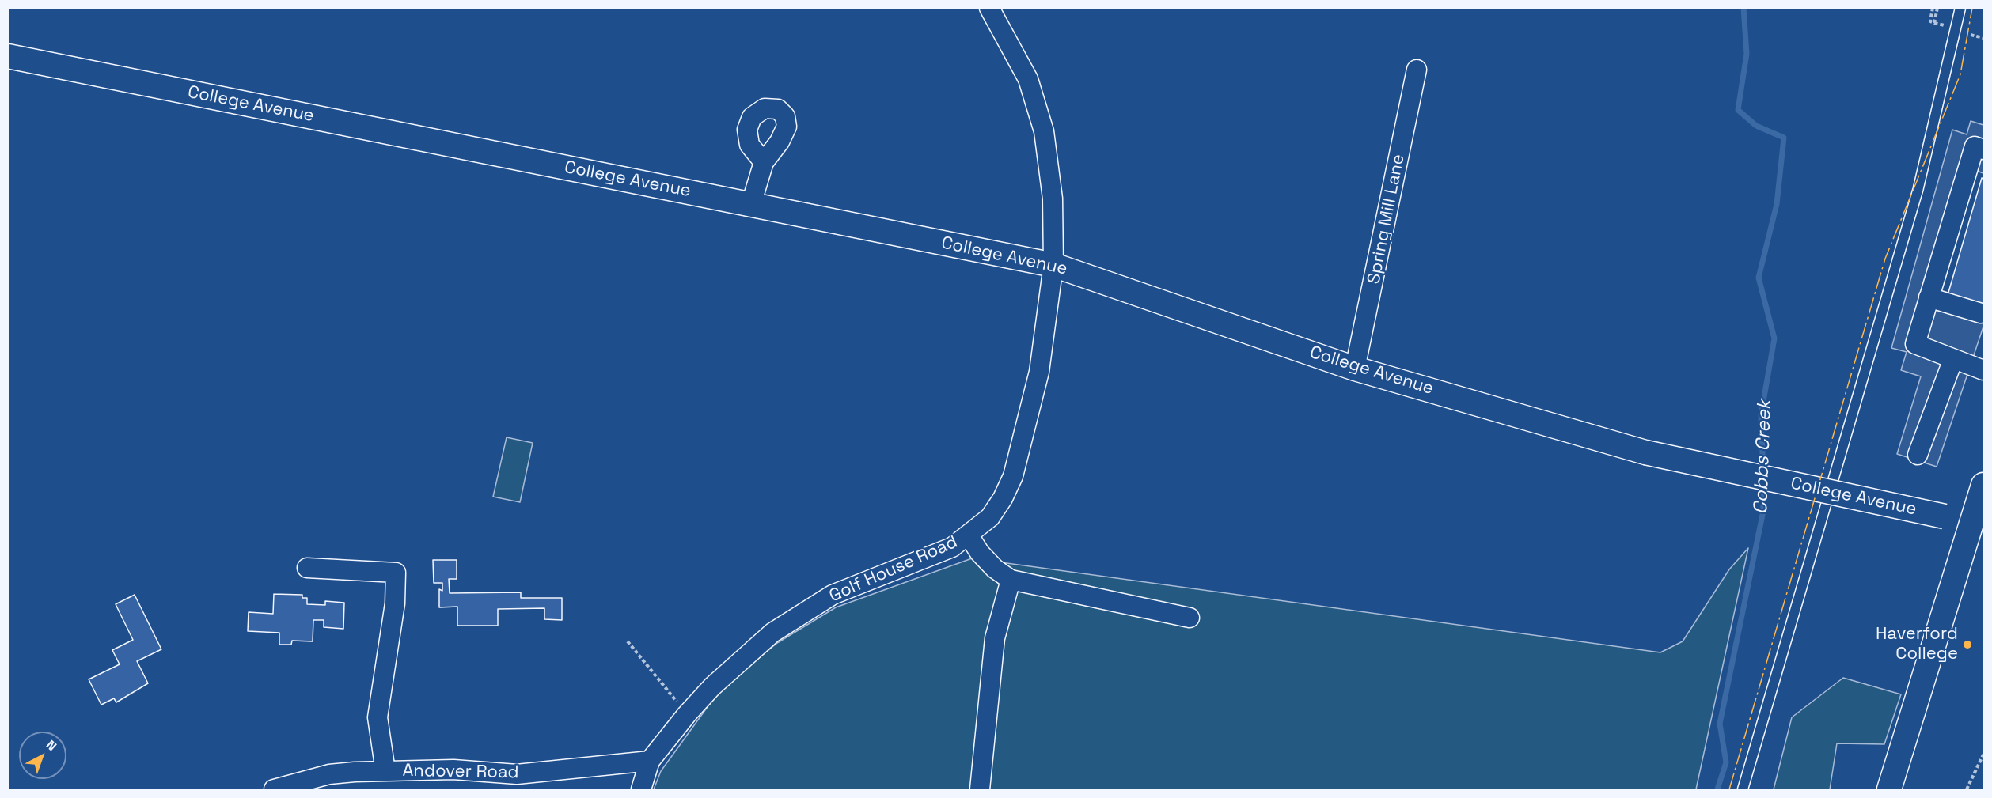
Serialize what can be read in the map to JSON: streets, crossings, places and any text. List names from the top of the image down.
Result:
{
  "streets": {
    "main road": ["College Avenue"],
    "street": ["Spring Mill Lane", "Golf House Road", "Andover Road"]
  },
  "crossings": [
    ["College Avenue", "Spring Mill Lane"],
    ["College Avenue", "Golf House Road"],
    ["Golf House Road", "Andover Road"]
  ],
  "water": ["Cobbs Creek"],
  "places": ["Haverford College"],
  "north": "top right"
}
